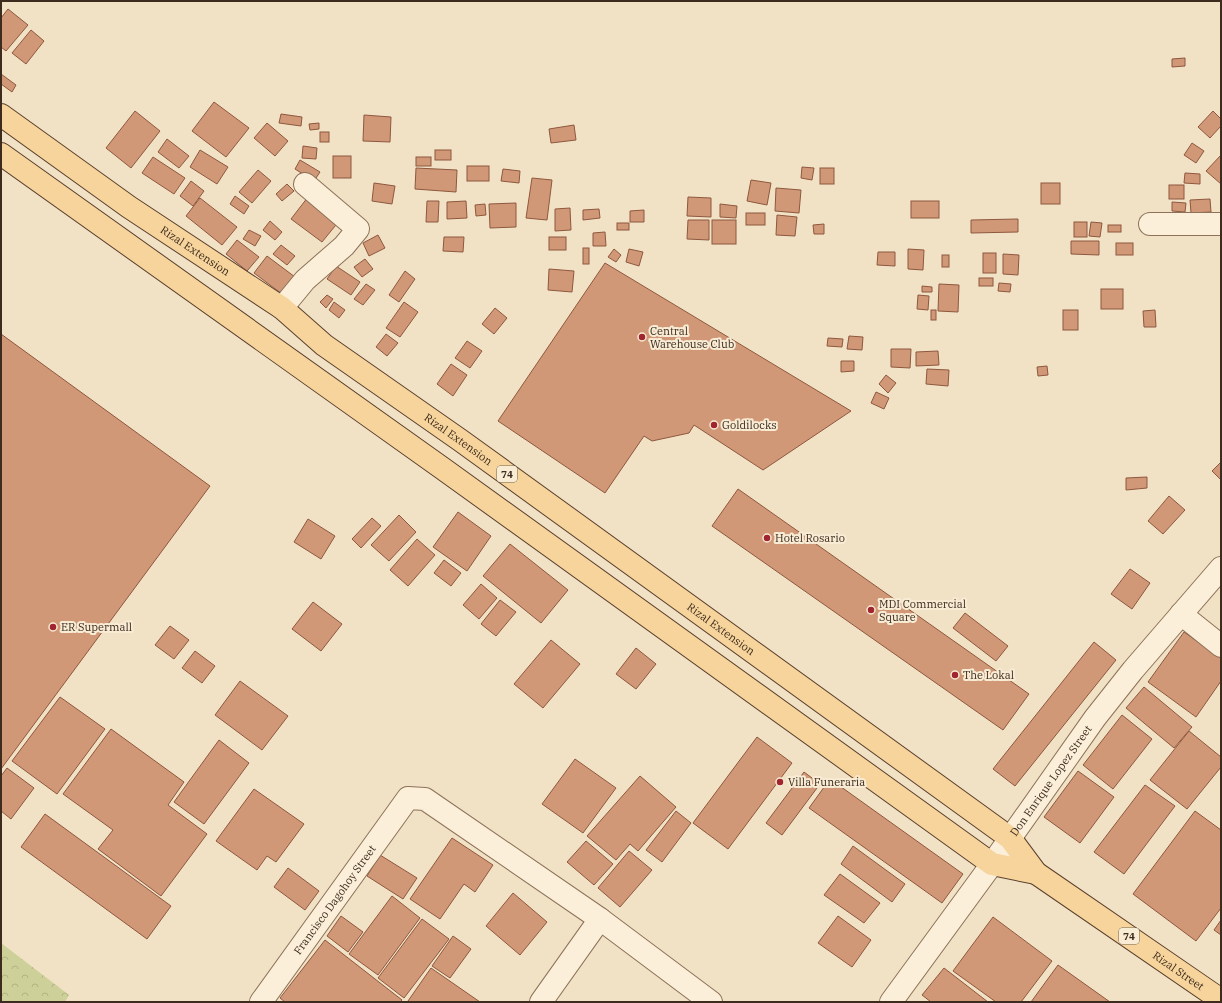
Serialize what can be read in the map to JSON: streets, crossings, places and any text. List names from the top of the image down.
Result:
{
  "streets": {
    "main road": ["Rizal Extension", "74", "Rizal Street"],
    "street": ["Don Enrique Lopez Street", "Francisco Dagohoy Street"]
  },
  "crossings": [
    ["Rizal Extension", "Don Enrique Lopez Street"],
    ["Rizal Extension", "Rizal Street"],
    ["74", "Don Enrique Lopez Street"],
    ["74", "Rizal Street"],
    ["Don Enrique Lopez Street", "Rizal Street"]
  ],
  "places": [
    "Central Warehouse Club",
    "Goldilocks",
    "Hotel Rosario",
    "MDI Commercial Square",
    "ER Supermall",
    "The Lokal",
    "Villa Funeraria"
  ]
}
